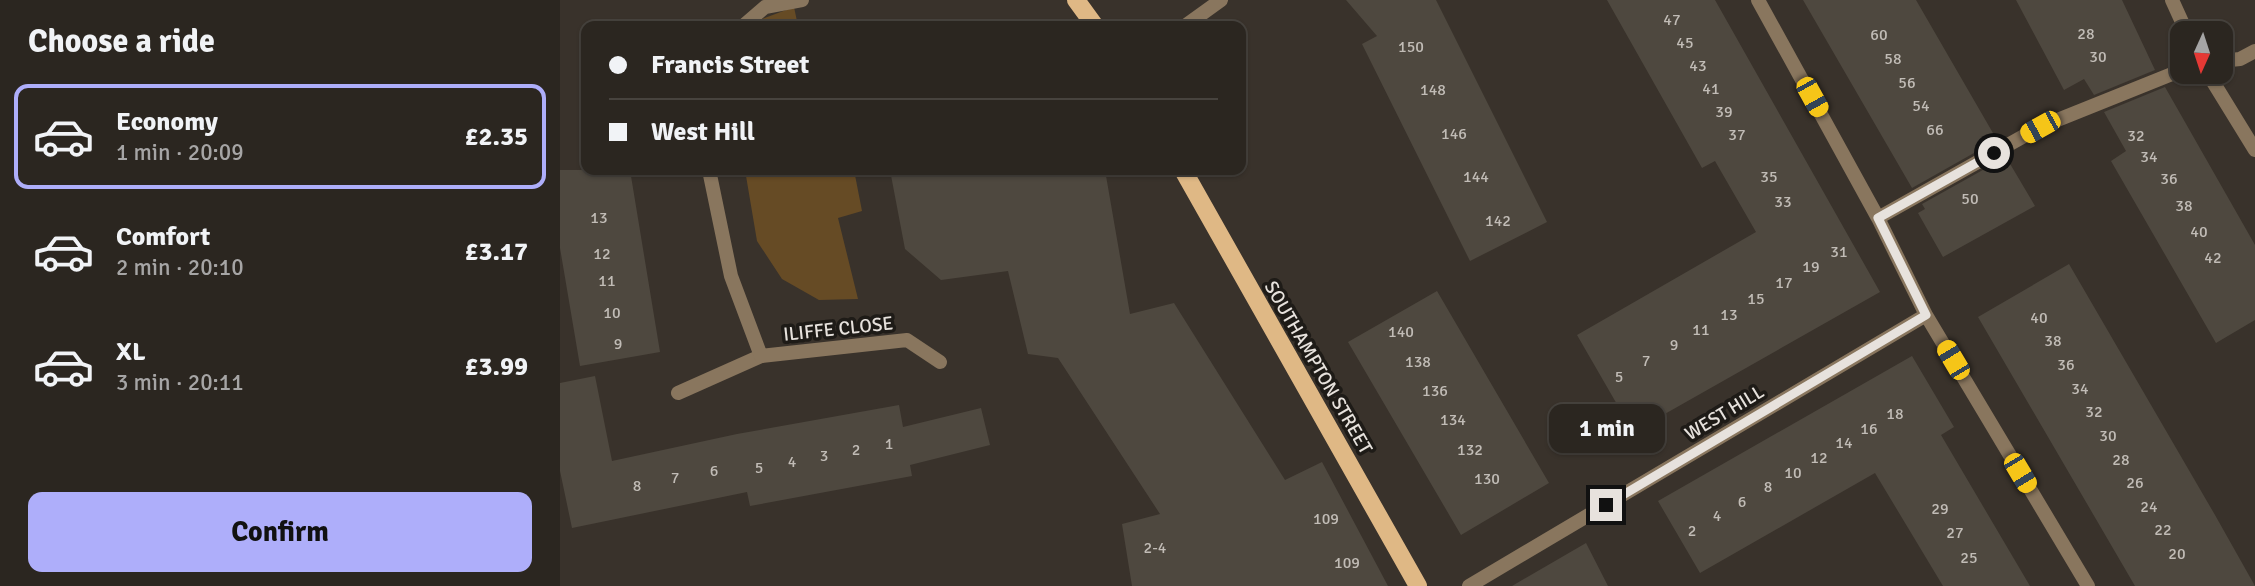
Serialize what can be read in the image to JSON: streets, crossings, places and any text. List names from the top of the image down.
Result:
{
  "streets": {
    "main road": ["SOUTHAMPTON STREET"],
    "street": ["ILIFFE CLOSE", "WEST HILL"]
  },
  "house_numbers": [
    "47",
    "28",
    "60",
    "45",
    "150",
    "30",
    "58",
    "43",
    "56",
    "41",
    "148",
    "54",
    "39",
    "66",
    "146",
    "37",
    "32",
    "34",
    "144",
    "35",
    "36",
    "50",
    "33",
    "38",
    "13",
    "142",
    "40",
    "31",
    "12",
    "42",
    "19",
    "11",
    "17",
    "15",
    "10",
    "13",
    "40",
    "11",
    "140",
    "38",
    "9",
    "9",
    "7",
    "138",
    "36",
    "5",
    "34",
    "136",
    "32",
    "18",
    "134",
    "16",
    "30",
    "14",
    "1",
    "2",
    "132",
    "3",
    "12",
    "28",
    "4",
    "5",
    "6",
    "10",
    "7",
    "130",
    "26",
    "8",
    "8",
    "6",
    "24",
    "29",
    "4",
    "109",
    "22",
    "2",
    "27",
    "2-4",
    "20",
    "25",
    "109"
  ],
  "north": "bottom",
  "page": {
    "heading": "Choose a ride",
    "banner": ["Francis Street", "West Hill"],
    "list": [
      {
        "name": "Economy",
        "note": "1 min · 20:09",
        "value": "£2.35"
      },
      {
        "name": "Comfort",
        "note": "2 min · 20:10",
        "value": "£3.17"
      },
      {
        "name": "XL",
        "note": "3 min · 20:11",
        "value": "£3.99"
      }
    ],
    "bubble": "1 min",
    "buttons": "Confirm"
  }
}
